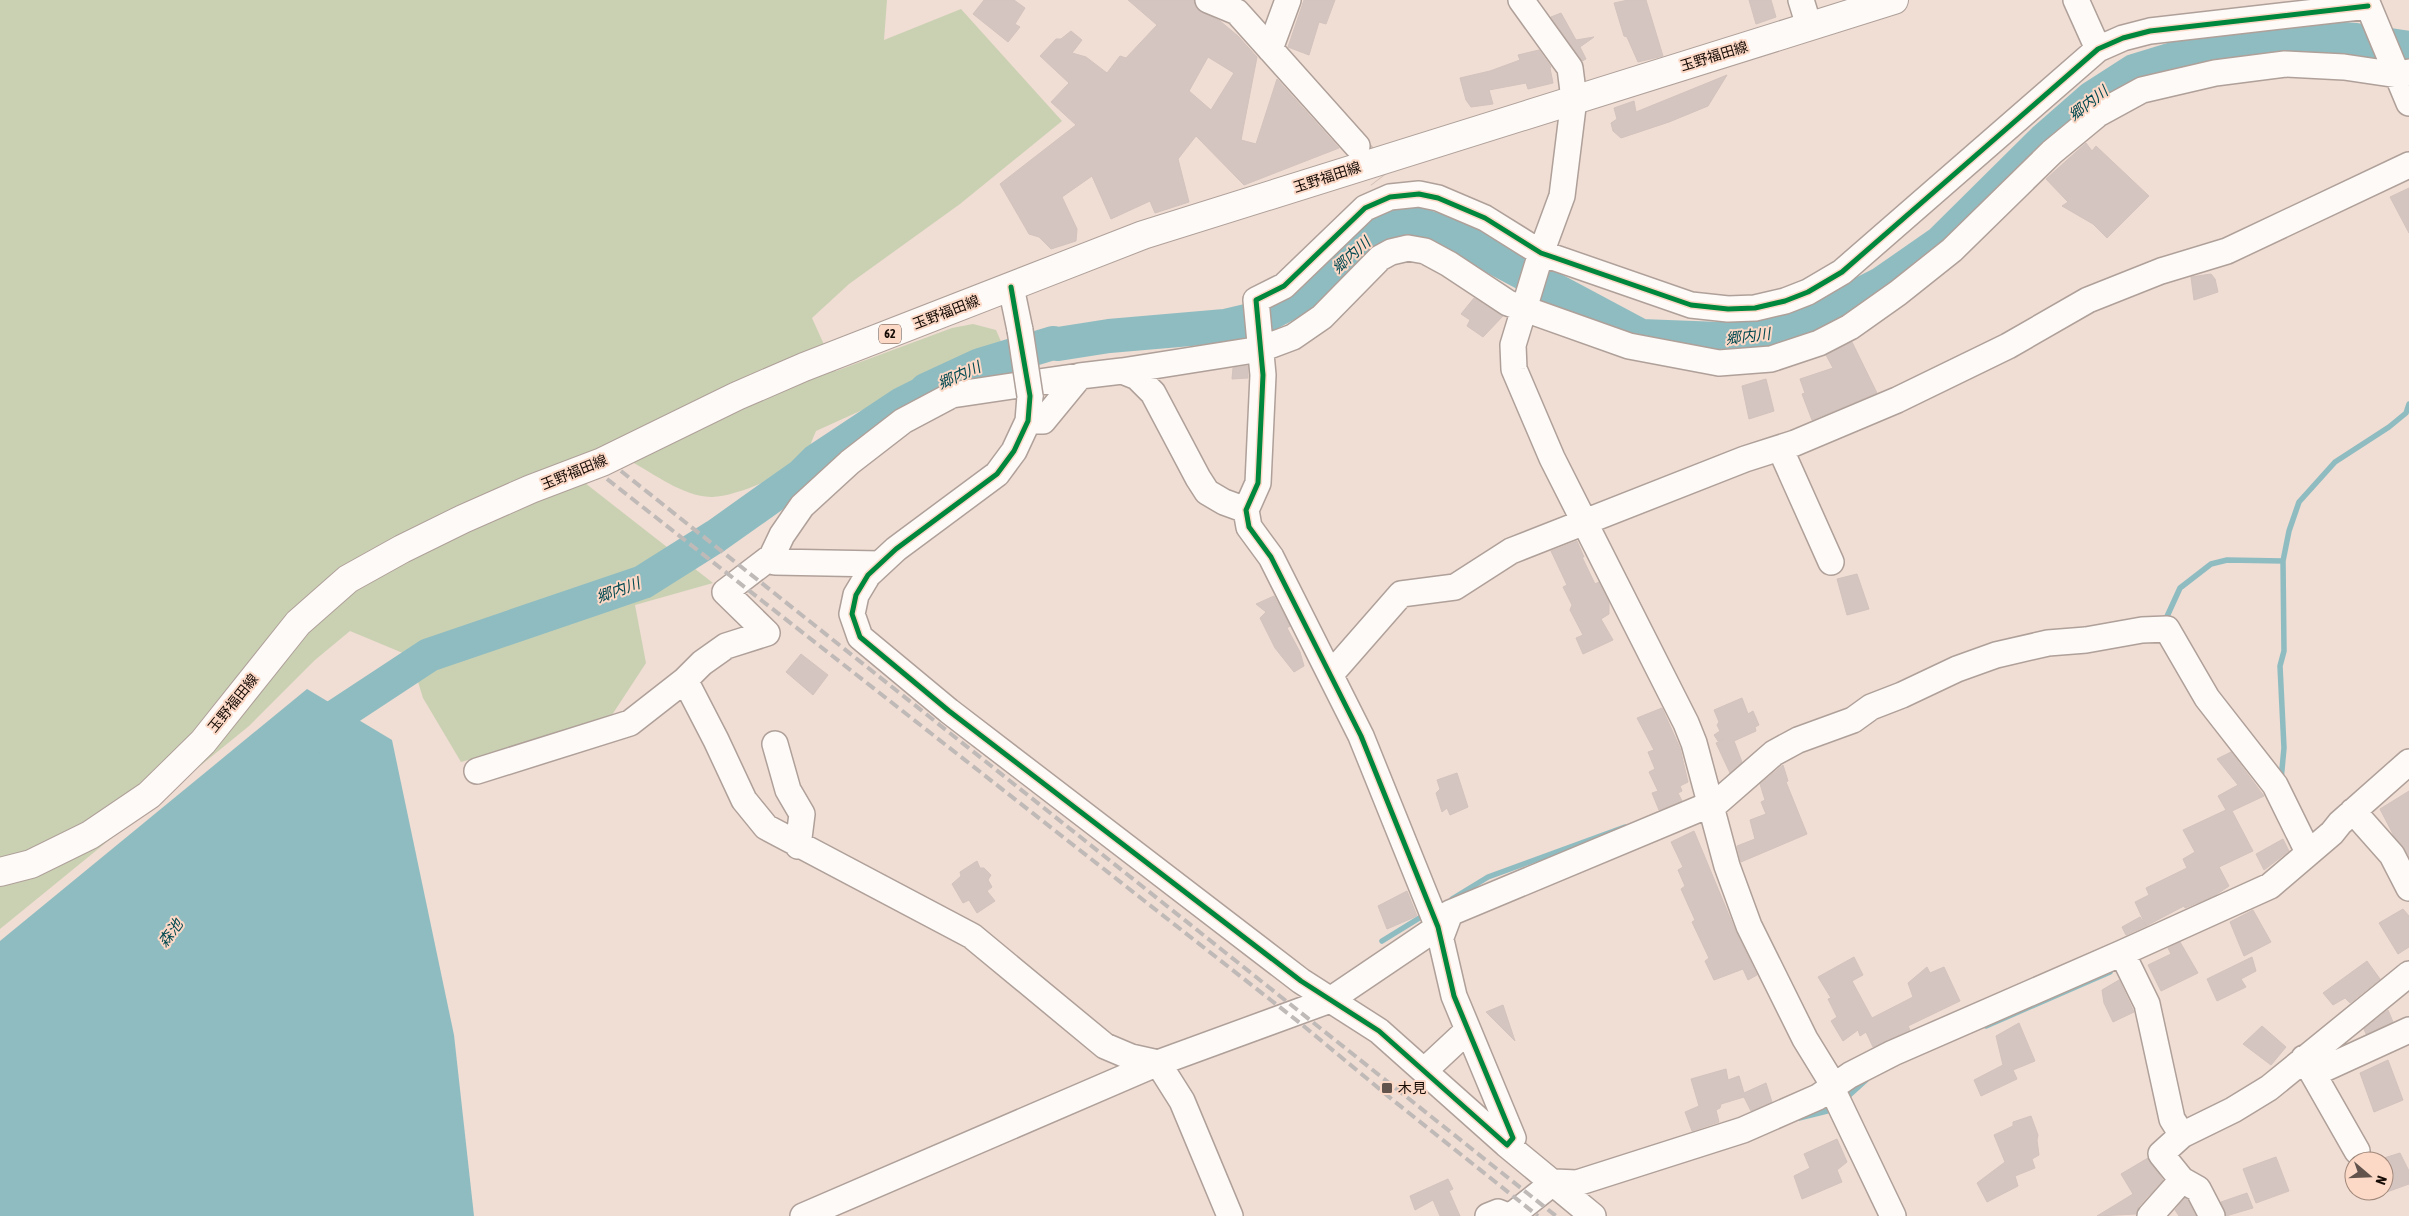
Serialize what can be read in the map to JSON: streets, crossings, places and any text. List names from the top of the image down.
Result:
{
  "streets": {
    "main road": ["玉野福田線", "62"]
  },
  "water": ["郷内川", "森池"],
  "places": {
    "transit": ["木見"]
  },
  "north": "right"
}
